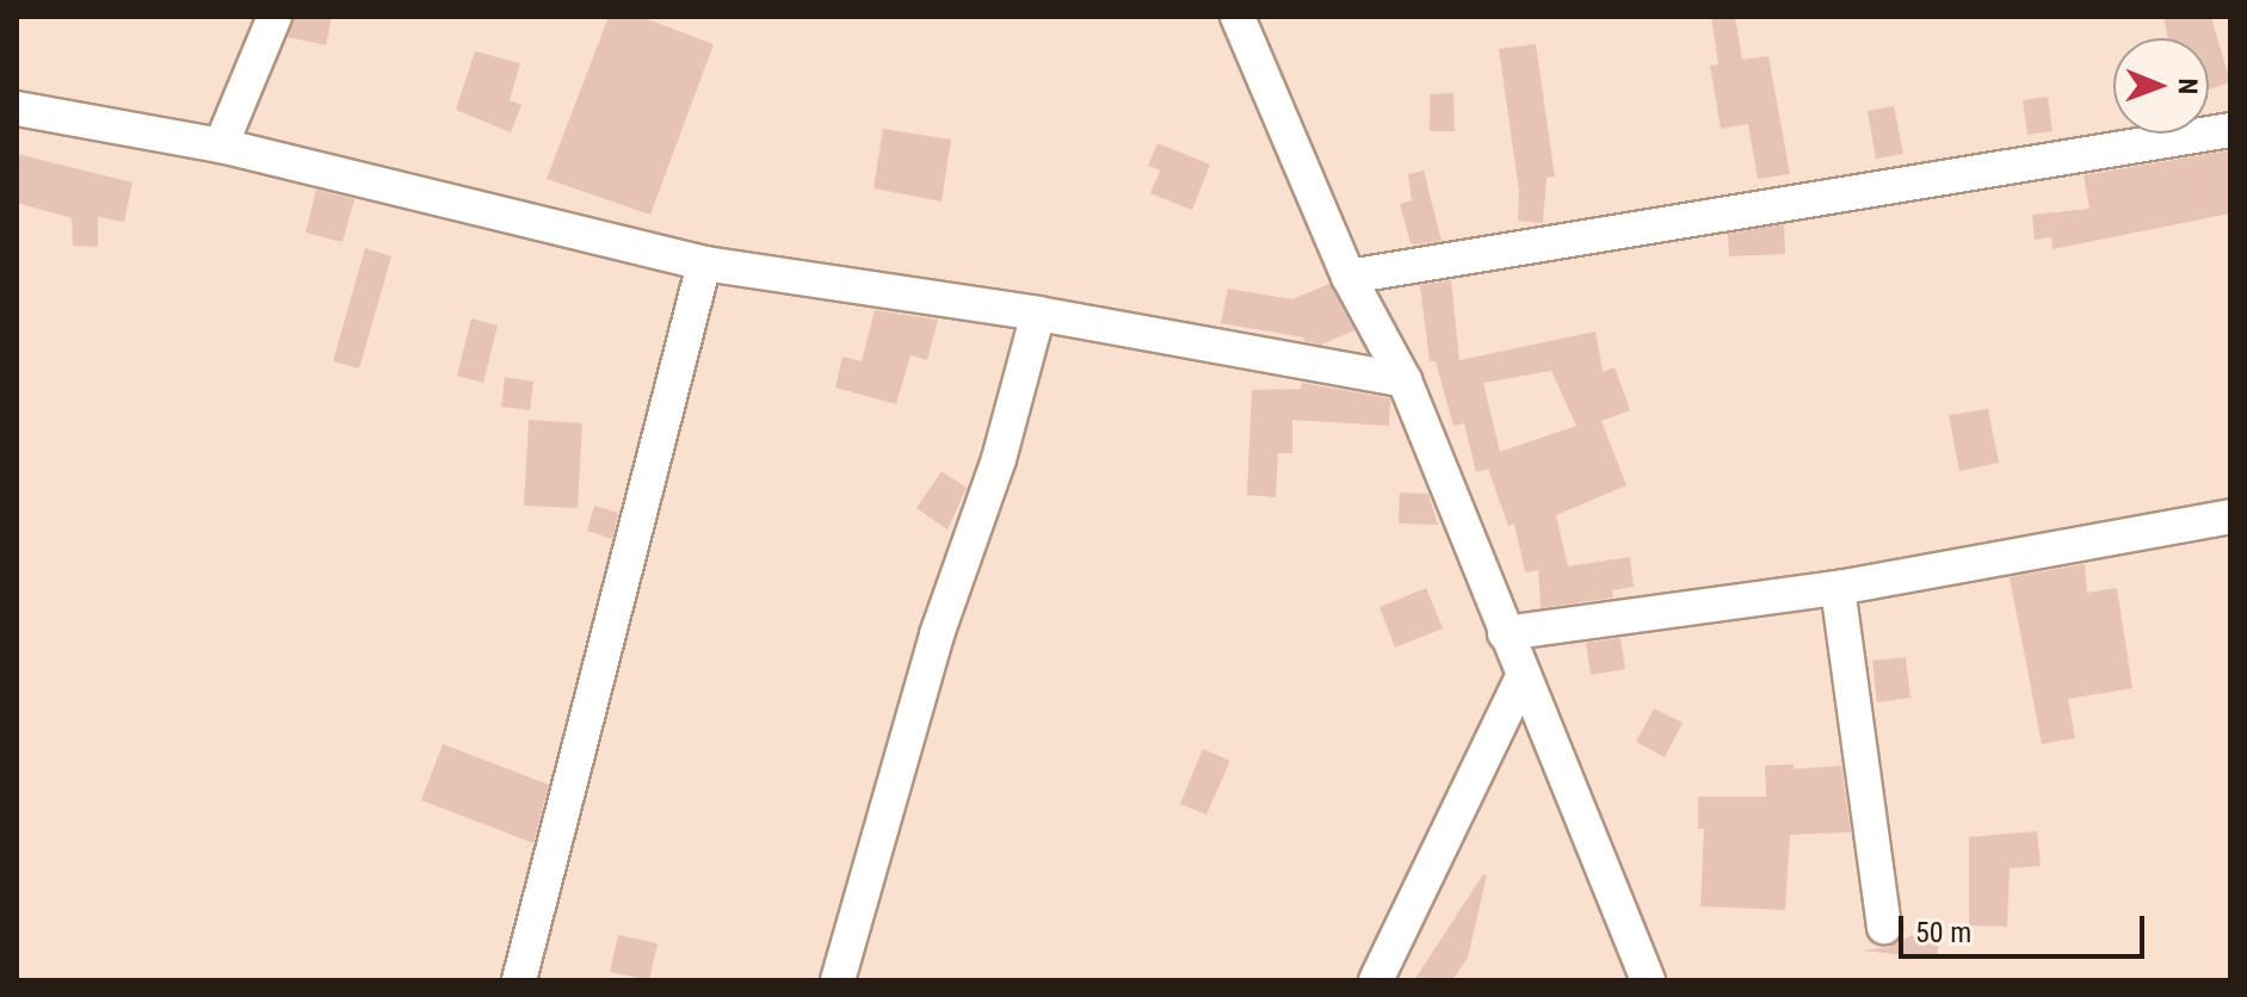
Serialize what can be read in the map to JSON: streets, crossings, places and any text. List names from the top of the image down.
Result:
{
  "scale_bar": "50 m",
  "north": "right"
}
